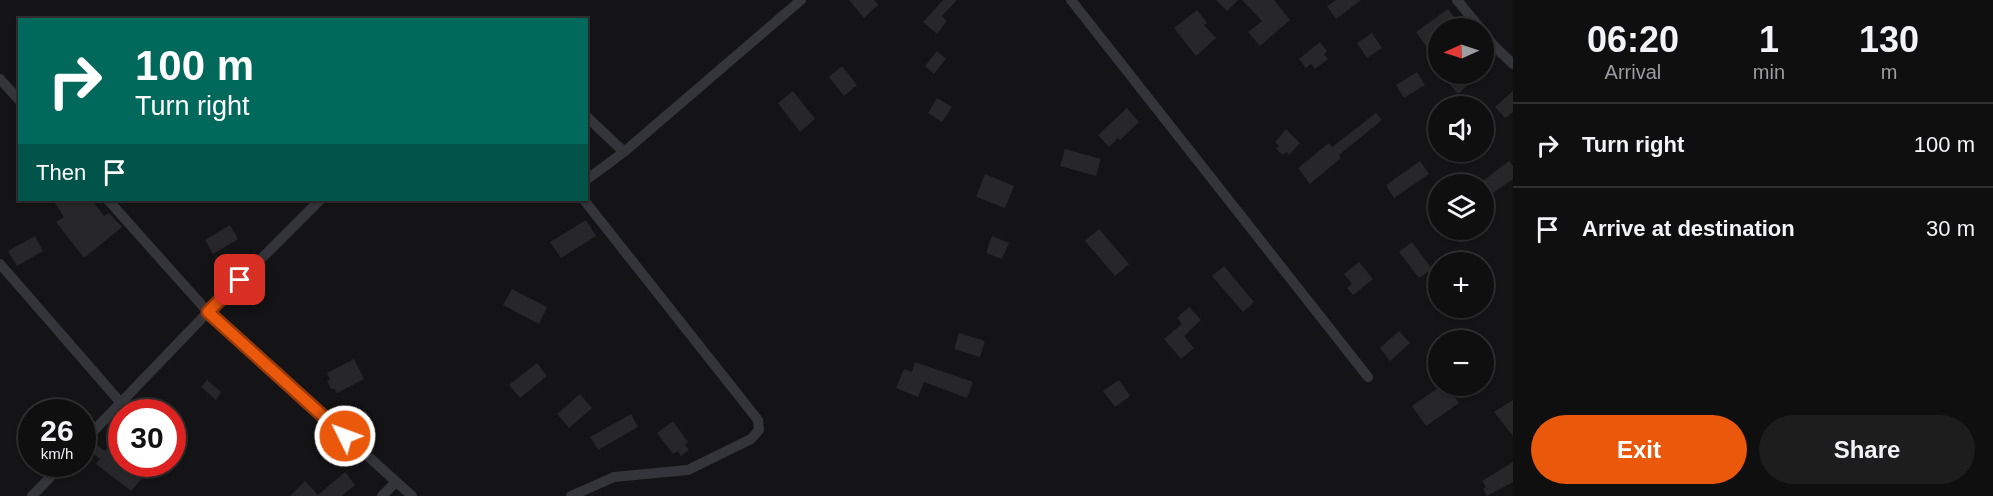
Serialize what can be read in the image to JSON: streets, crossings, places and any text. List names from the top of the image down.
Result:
{
  "north": "left",
  "page": {
    "eta": [
      "06:20",
      "Arrival",
      "1",
      "min",
      "130",
      "m"
    ],
    "map_buttons": ["+", "−"],
    "turn": ["100 m", "Turn right"],
    "list": [
      {
        "name": "Turn right",
        "value": "100 m"
      },
      {
        "name": "Arrive at destination",
        "value": "30 m"
      }
    ],
    "then": "Then",
    "speed": "26 km/h",
    "limit": "30",
    "buttons": ["Exit", "Share"]
  }
}
